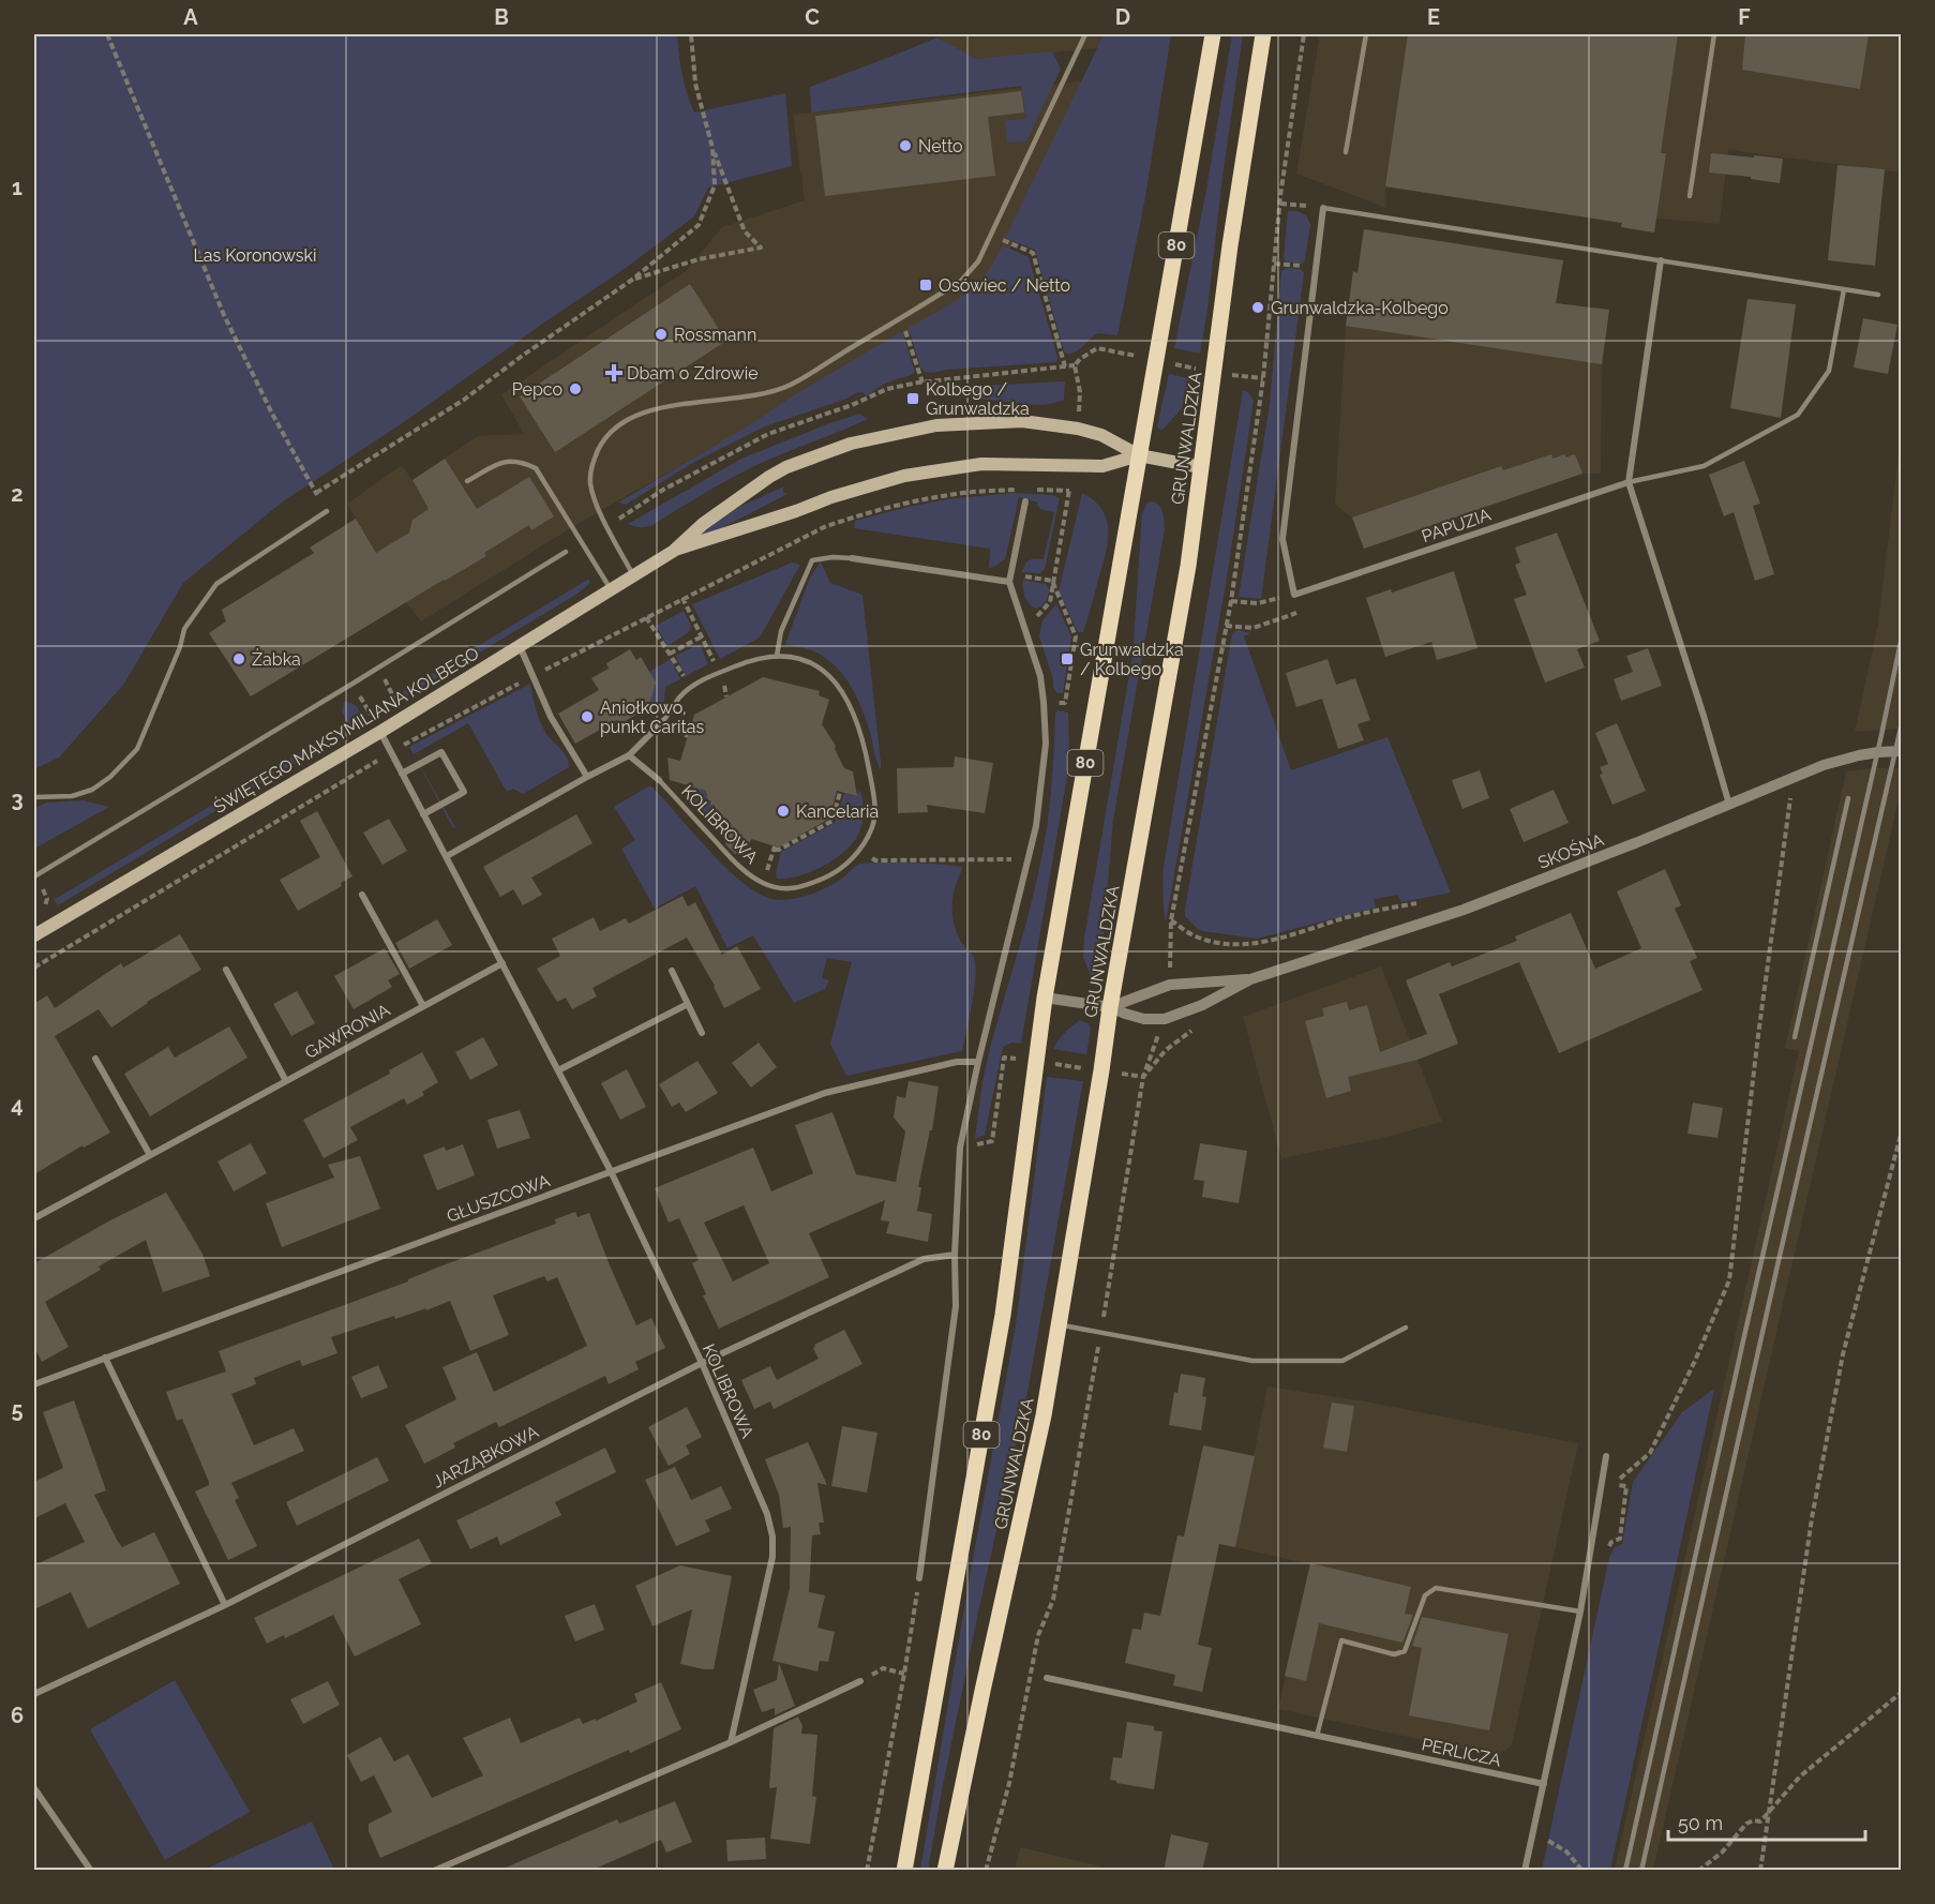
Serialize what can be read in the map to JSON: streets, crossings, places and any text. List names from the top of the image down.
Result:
{
  "streets": {
    "main road": ["80", "GRUNWALDZKA", "ŚWIĘTEGO MAKSYMILIANA KOLBEGO"],
    "street": [
      "PAPUZIA",
      "KOLIBROWA",
      "SKOŚNA",
      "GAWRONIA",
      "GŁUSZCOWA",
      "JARZĄBKOWA",
      "PERLICZA"
    ]
  },
  "crossings": [
    ["GRUNWALDZKA", "ŚWIĘTEGO MAKSYMILIANA KOLBEGO"],
    ["GRUNWALDZKA", "SKOŚNA"],
    ["ŚWIĘTEGO MAKSYMILIANA KOLBEGO", "KOLIBROWA"],
    ["KOLIBROWA", "GAWRONIA"],
    ["KOLIBROWA", "GŁUSZCOWA"],
    ["KOLIBROWA", "JARZĄBKOWA"]
  ],
  "parks": ["Las Koronowski"],
  "places": {
    "other": [
      "Netto",
      "Grunwaldzka-Kolbego",
      "Rossmann",
      "Pepco",
      "Żabka",
      "Aniołkowo, punkt Caritas",
      "Kancelaria"
    ],
    "transit": ["Osówiec / Netto", "Kolbego / Grunwaldzka", "Grunwaldzka / Kolbego"],
    "health": ["Dbam o Zdrowie"]
  },
  "scale_bar": "50 m",
  "grid": {
    "columns": [
      "A",
      "B",
      "C",
      "D",
      "E",
      "F"
    ],
    "rows": [
      "1",
      "2",
      "3",
      "4",
      "5",
      "6"
    ]
  }
}
